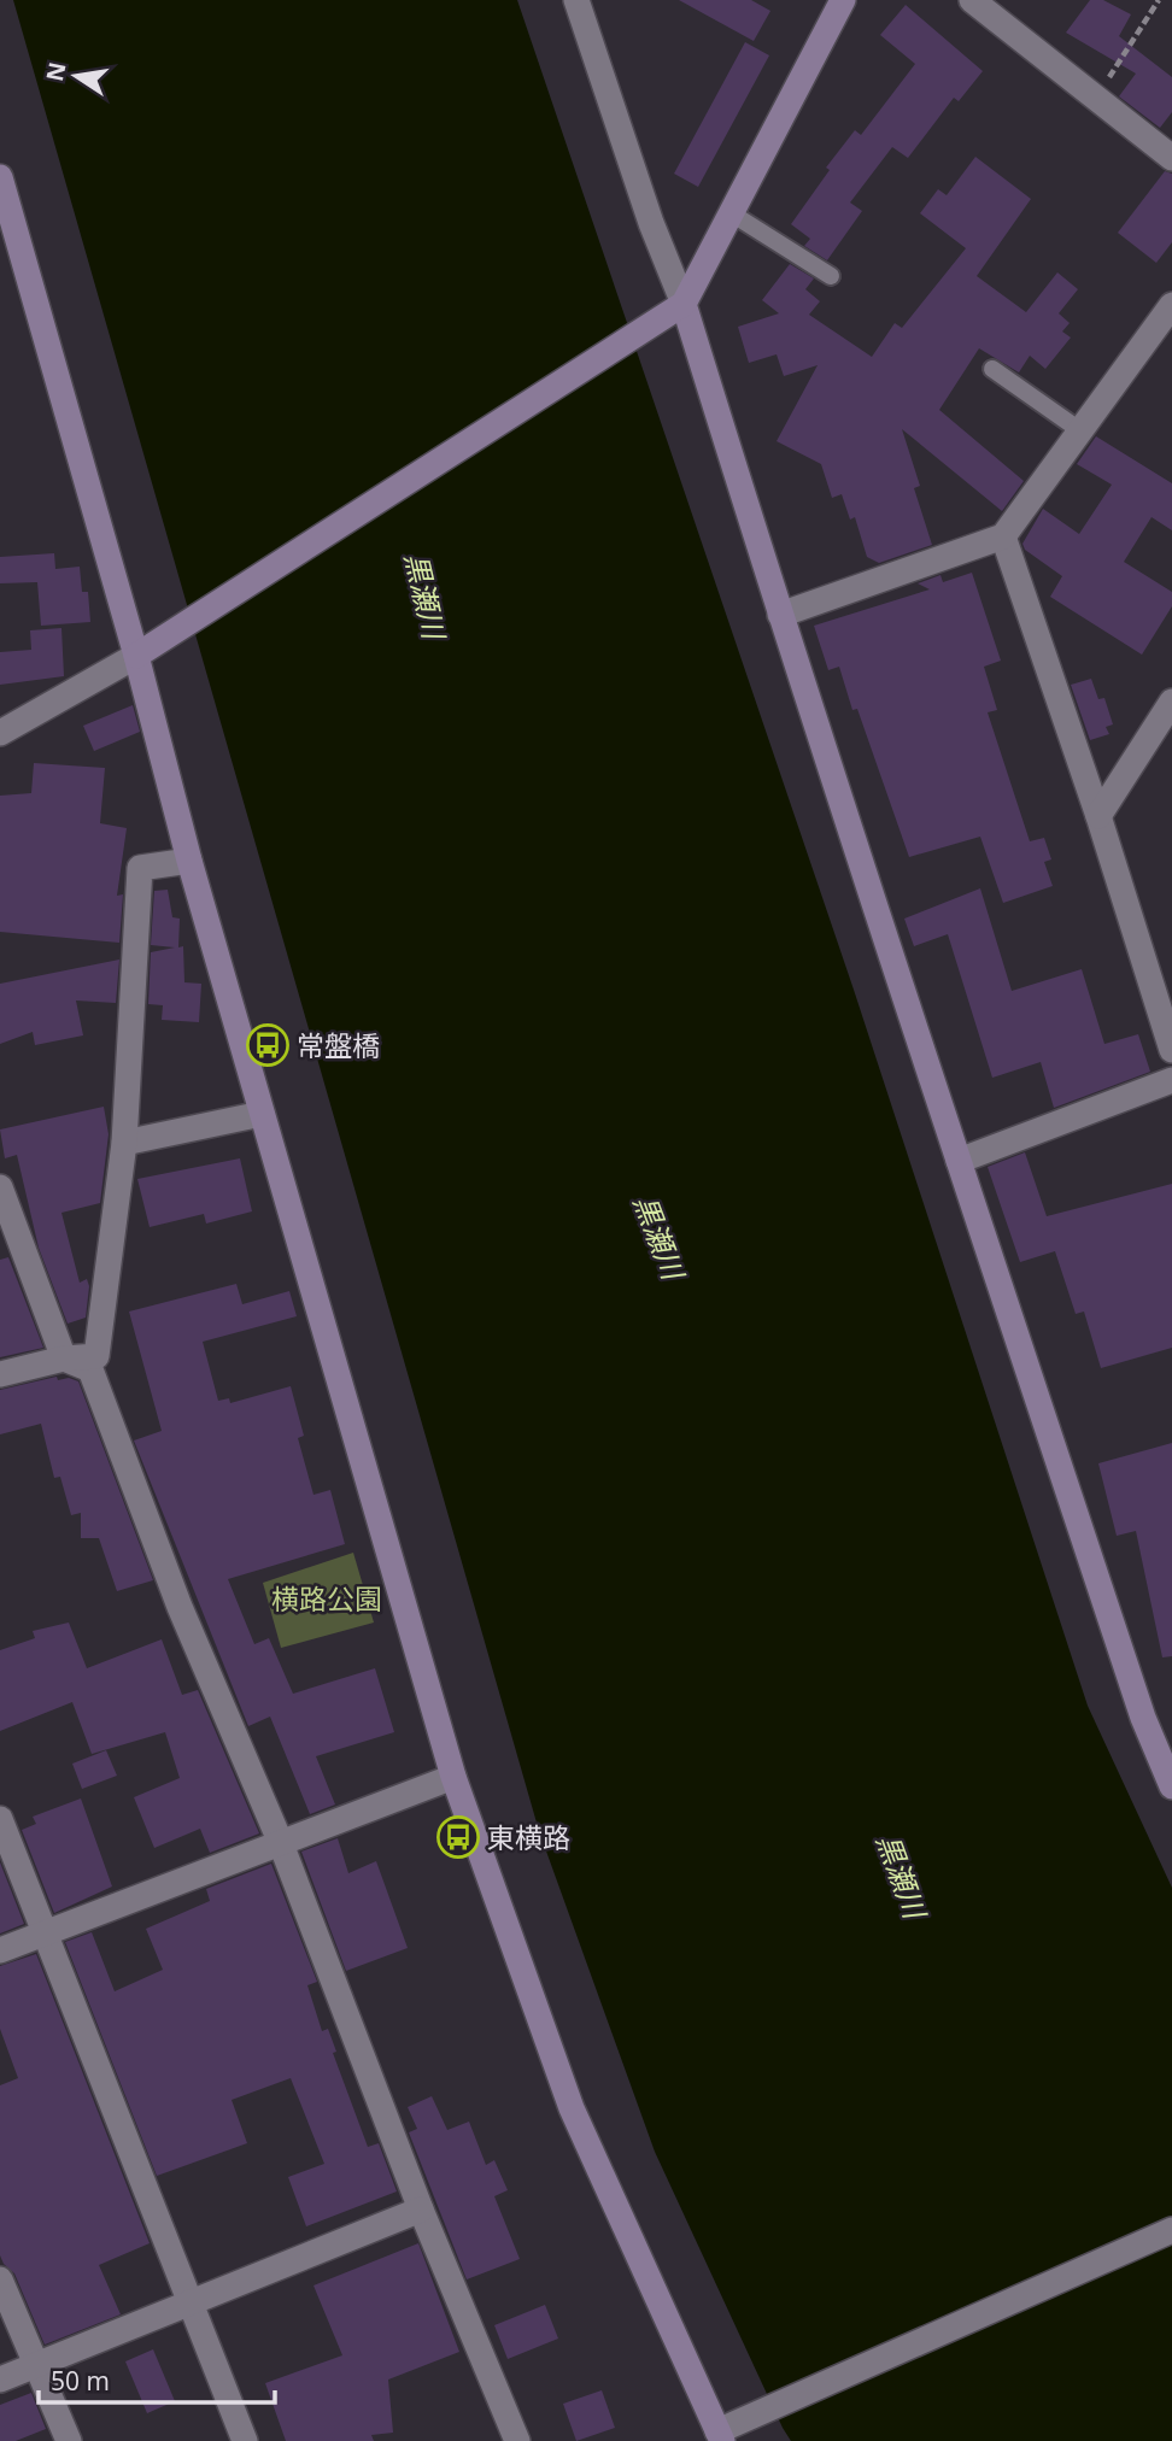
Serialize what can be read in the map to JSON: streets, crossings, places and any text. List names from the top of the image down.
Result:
{
  "water": ["黒瀬川"],
  "parks": ["横路公園"],
  "places": {
    "bus stop": ["常盤橋", "東横路"]
  },
  "scale_bar": "50 m",
  "north": "left"
}
